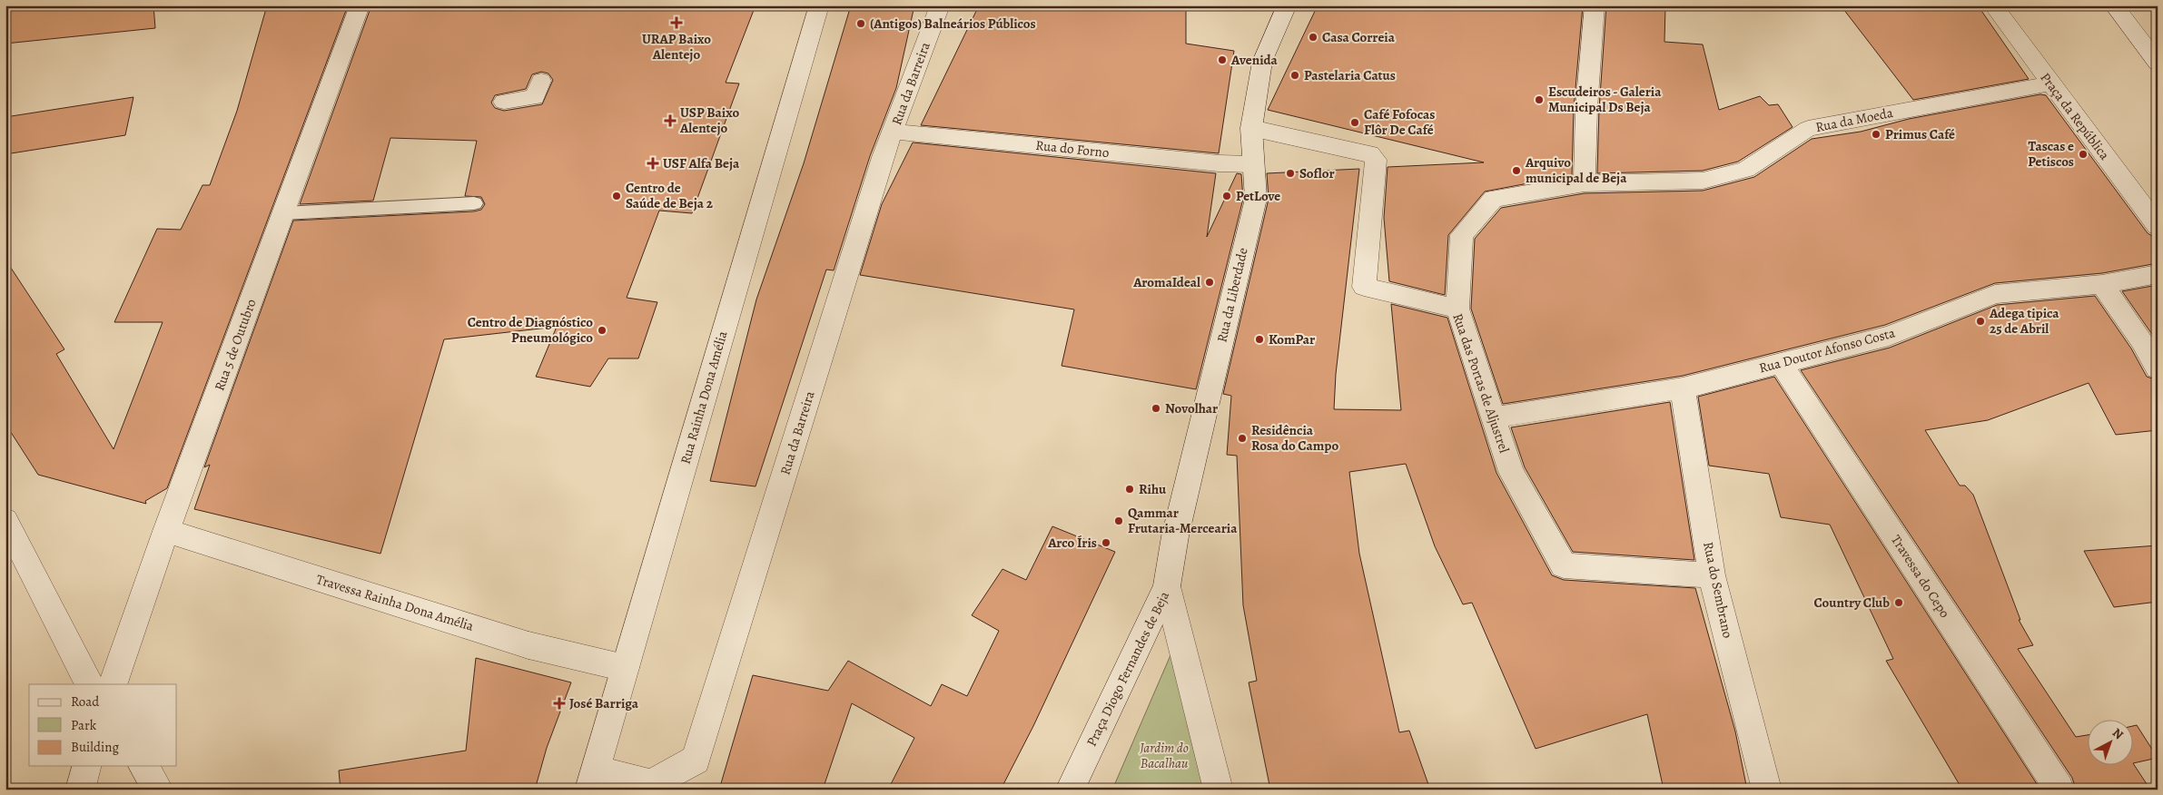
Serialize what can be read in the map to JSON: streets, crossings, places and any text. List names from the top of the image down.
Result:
{
  "streets": {
    "street": [
      "Rua da Barreira",
      "Praça da República",
      "Rua da Moeda",
      "Rua do Forno",
      "Rua da Liberdade",
      "Rua 5 de Outubro",
      "Rua Doutor Afonso Costa",
      "Rua das Portas de Aljustrel",
      "Rua Rainha Dona Amélia",
      "Travessa do Cepo",
      "Rua do Sembrano",
      "Travessa Rainha Dona Amélia",
      "Praça Diogo Fernandes de Beja"
    ]
  },
  "crossings": [
    ["Rua da Barreira", "Rua do Forno"],
    ["Rua da Barreira", "Rua Rainha Dona Amélia"],
    ["Praça da República", "Rua da Moeda"],
    ["Rua da Moeda", "Rua das Portas de Aljustrel"],
    ["Rua do Forno", "Rua da Liberdade"],
    ["Rua da Liberdade", "Rua das Portas de Aljustrel"],
    ["Rua da Liberdade", "Praça Diogo Fernandes de Beja"],
    ["Rua 5 de Outubro", "Travessa Rainha Dona Amélia"],
    ["Rua Doutor Afonso Costa", "Rua das Portas de Aljustrel"],
    ["Rua Doutor Afonso Costa", "Travessa do Cepo"],
    ["Rua Doutor Afonso Costa", "Rua do Sembrano"],
    ["Rua das Portas de Aljustrel", "Rua do Sembrano"],
    ["Rua Rainha Dona Amélia", "Travessa Rainha Dona Amélia"]
  ],
  "parks": ["Jardim do Bacalhau"],
  "places": {
    "health": [
      "URAP Baixo Alentejo",
      "USP Baixo Alentejo",
      "USF Alfa Beja",
      "José Barriga"
    ],
    "other": [
      "(Antigos) Balneários Públicos",
      "Casa Correia",
      "Avenida",
      "Pastelaria Catus",
      "Escudeiros - Galeria Municipal Ds Beja",
      "Café Fofocas Flôr De Café",
      "Primus Café",
      "Tascas e Petiscos",
      "Arquivo municipal de Beja",
      "Soflor",
      "Centro de Saúde de Beja 2",
      "PetLove",
      "AromaIdeal",
      "Adega tipica 25 de Abril",
      "Centro de Diagnóstico Pneumológico",
      "KomPar",
      "Novolhar",
      "Residência Rosa do Campo",
      "Rihu",
      "Qammar Frutaria-Mercearia",
      "Arco Íris",
      "Country Club"
    ]
  },
  "legend": ["Road", "Park", "Building"],
  "north": "top right"
}
